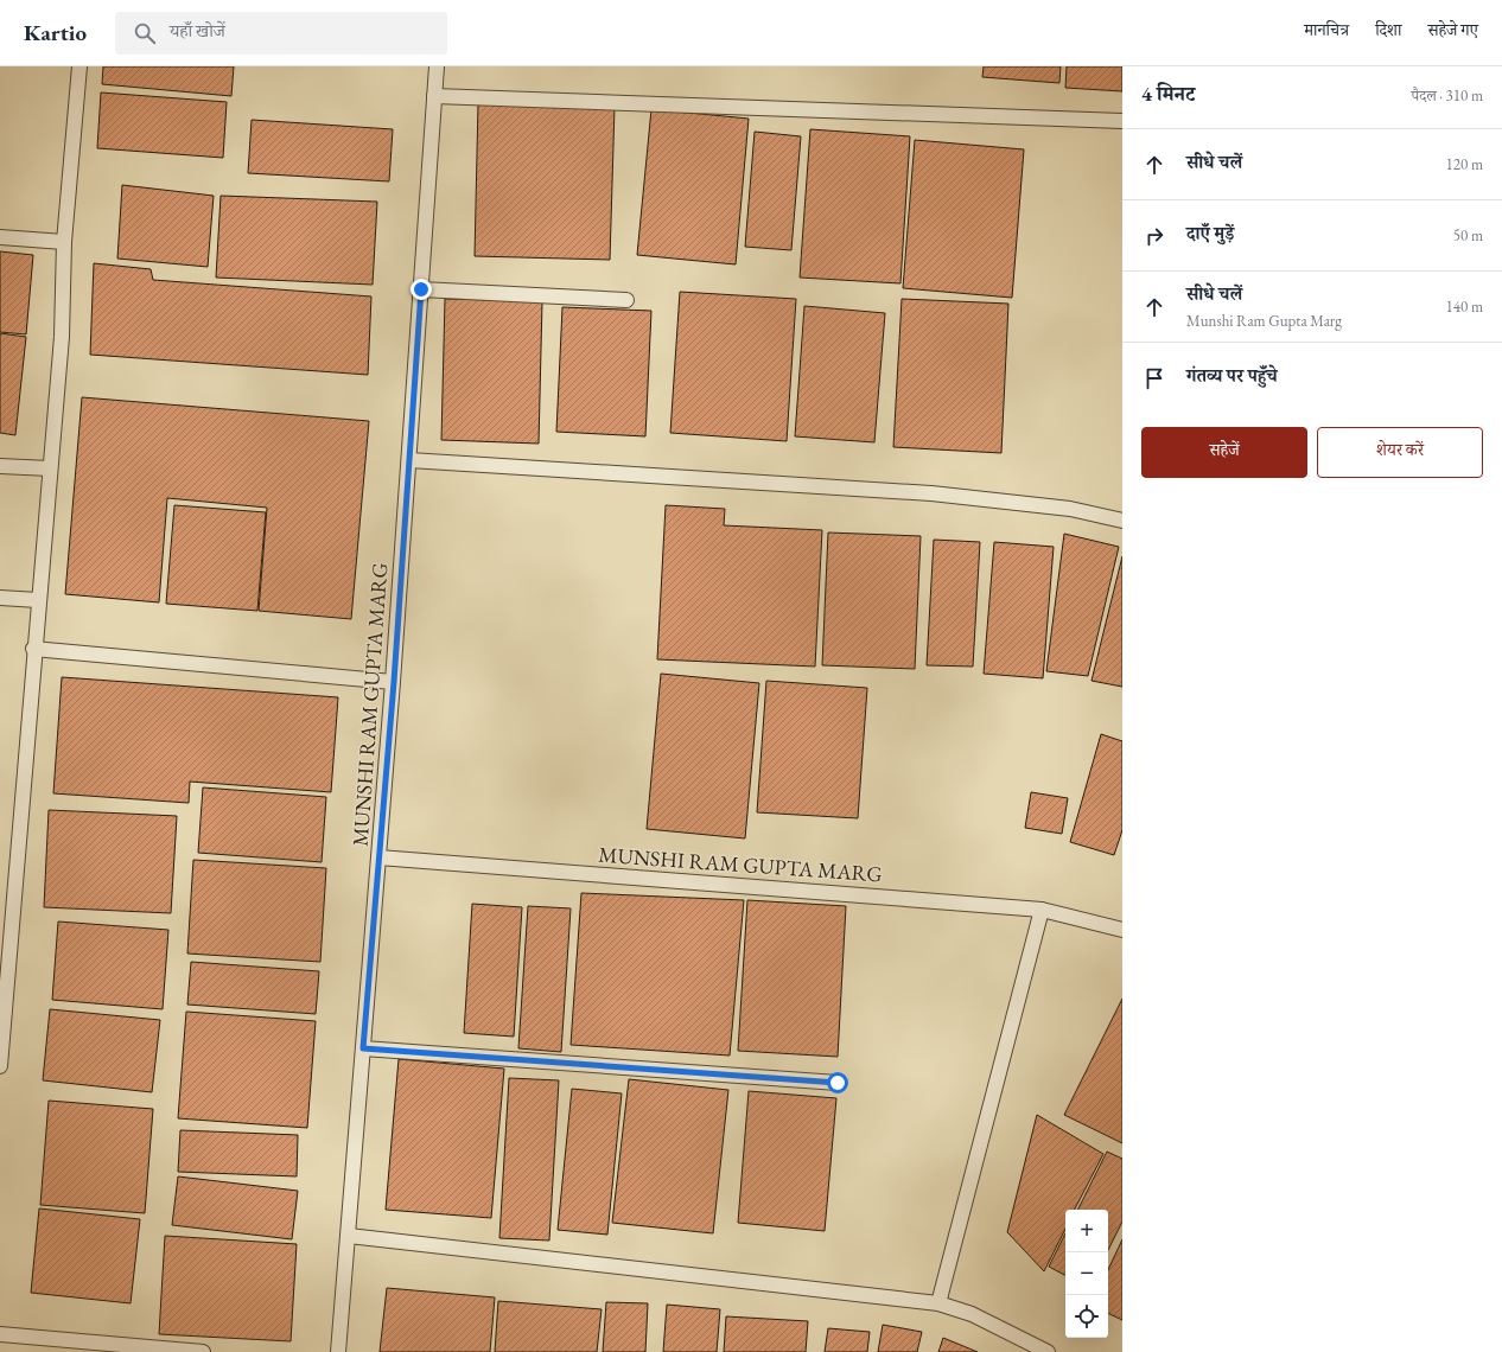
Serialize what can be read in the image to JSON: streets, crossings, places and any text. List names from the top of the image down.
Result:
{
  "streets": {
    "lane": ["MUNSHI RAM GUPTA MARG"]
  },
  "page": {
    "header": "Kartio",
    "search": "यहाँ खोजें",
    "nav": ["मानचित्र", "दिशा", "सहेजे गए"],
    "heading": ["4 मिनट", "पैदल · 310 m"],
    "list": [
      ["सीधे चलें", "120 m"],
      ["दाएँ मुड़ें", "50 m"],
      ["सीधे चलें", "Munshi Ram Gupta Marg", "140 m"],
      "गंतव्य पर पहुँचे"
    ],
    "buttons": ["सहेजें", "शेयर करें"],
    "map_buttons": ["+", "−"]
  }
}
